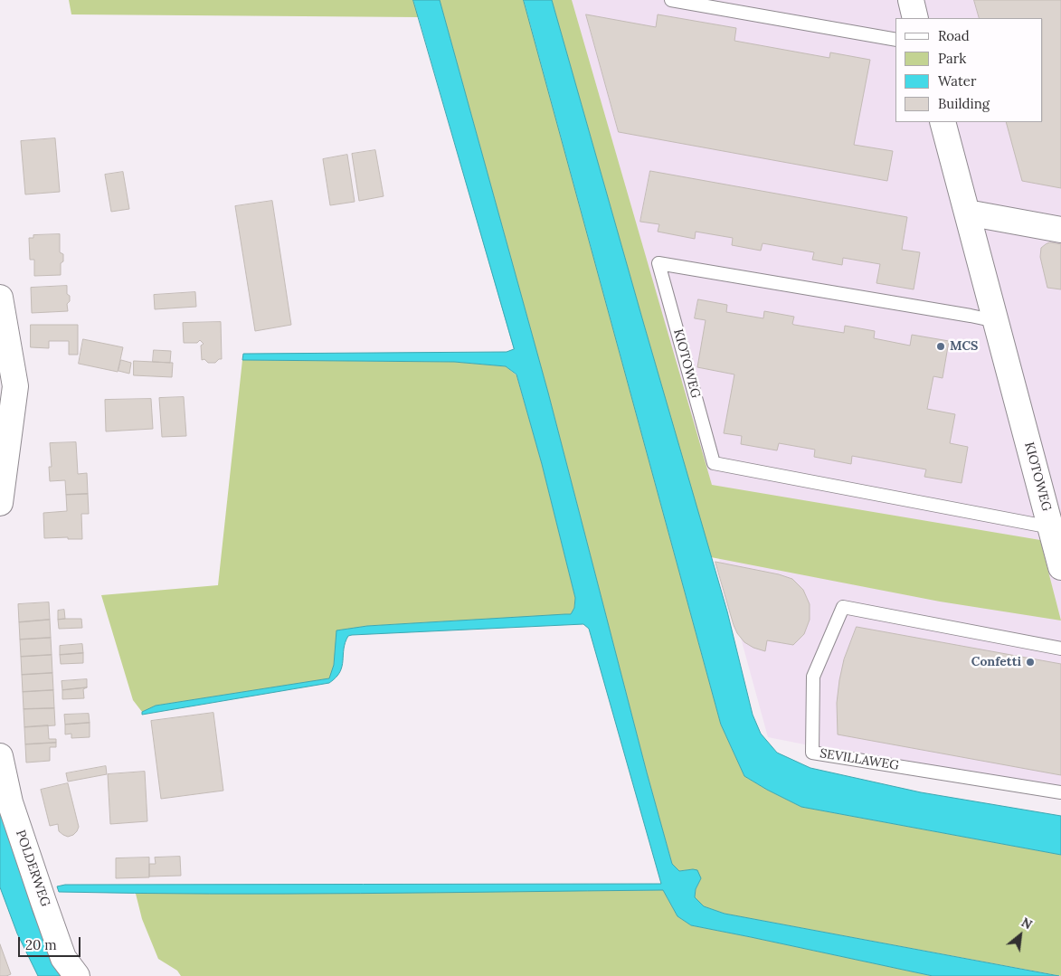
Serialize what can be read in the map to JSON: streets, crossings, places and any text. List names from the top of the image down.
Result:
{
  "streets": {
    "street": ["KIOTOWEG", "POLDERWEG"],
    "lane": ["SEVILLAWEG"]
  },
  "places": ["MCS", "Confetti"],
  "legend": [
    "Road",
    "Park",
    "Water",
    "Building"
  ],
  "scale_bar": "20 m",
  "north": "top right"
}
